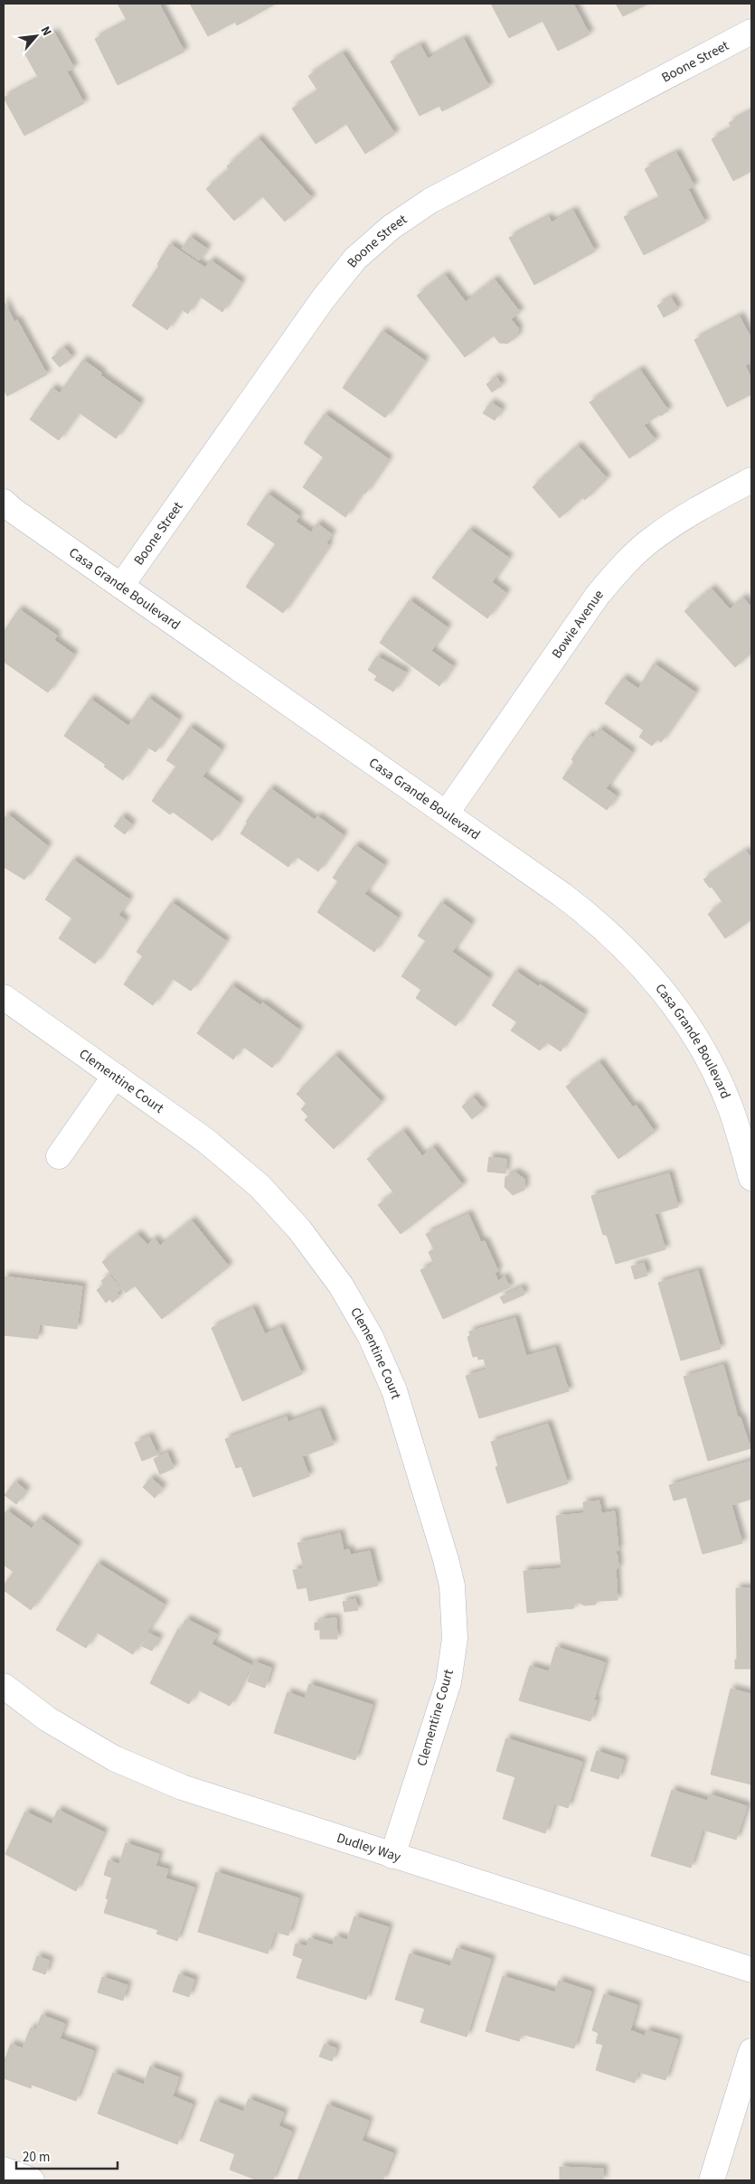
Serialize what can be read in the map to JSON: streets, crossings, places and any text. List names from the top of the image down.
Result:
{
  "streets": {
    "street": [
      "Boone Street",
      "Casa Grande Boulevard",
      "Bowie Avenue",
      "Clementine Court",
      "Dudley Way"
    ]
  },
  "crossings": [
    ["Boone Street", "Casa Grande Boulevard"],
    ["Casa Grande Boulevard", "Bowie Avenue"],
    ["Clementine Court", "Dudley Way"]
  ],
  "scale_bar": "20 m",
  "north": "top right"
}
